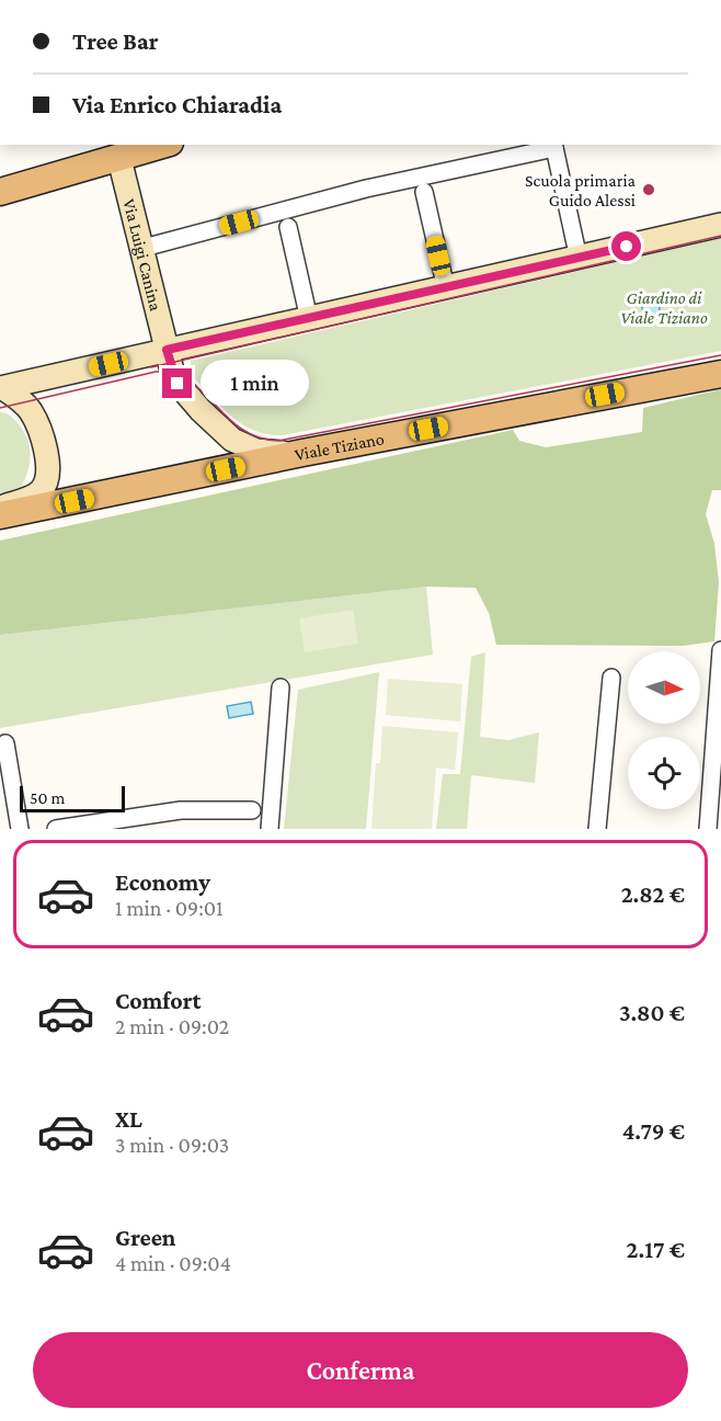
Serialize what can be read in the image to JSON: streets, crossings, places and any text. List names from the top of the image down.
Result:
{
  "streets": {
    "main road": ["Viale Tiziano"],
    "street": ["Via Luigi Canina"]
  },
  "crossings": [
    ["Via Luigi Canina", "Viale Tiziano"]
  ],
  "parks": ["Giardino di Viale Tiziano"],
  "places": ["Scuola primaria Guido Alessi"],
  "scale_bar": "50 m",
  "north": "right",
  "page": {
    "banner": ["Tree Bar", "Via Enrico Chiaradia"],
    "bubble": "1 min",
    "scale": "50 m",
    "list": [
      {
        "name": "Economy",
        "note": "1 min · 09:01",
        "value": "2.82 €"
      },
      {
        "name": "Comfort",
        "note": "2 min · 09:02",
        "value": "3.80 €"
      },
      {
        "name": "XL",
        "note": "3 min · 09:03",
        "value": "4.79 €"
      },
      {
        "name": "Green",
        "note": "4 min · 09:04",
        "value": "2.17 €"
      }
    ],
    "buttons": "Conferma"
  }
}
